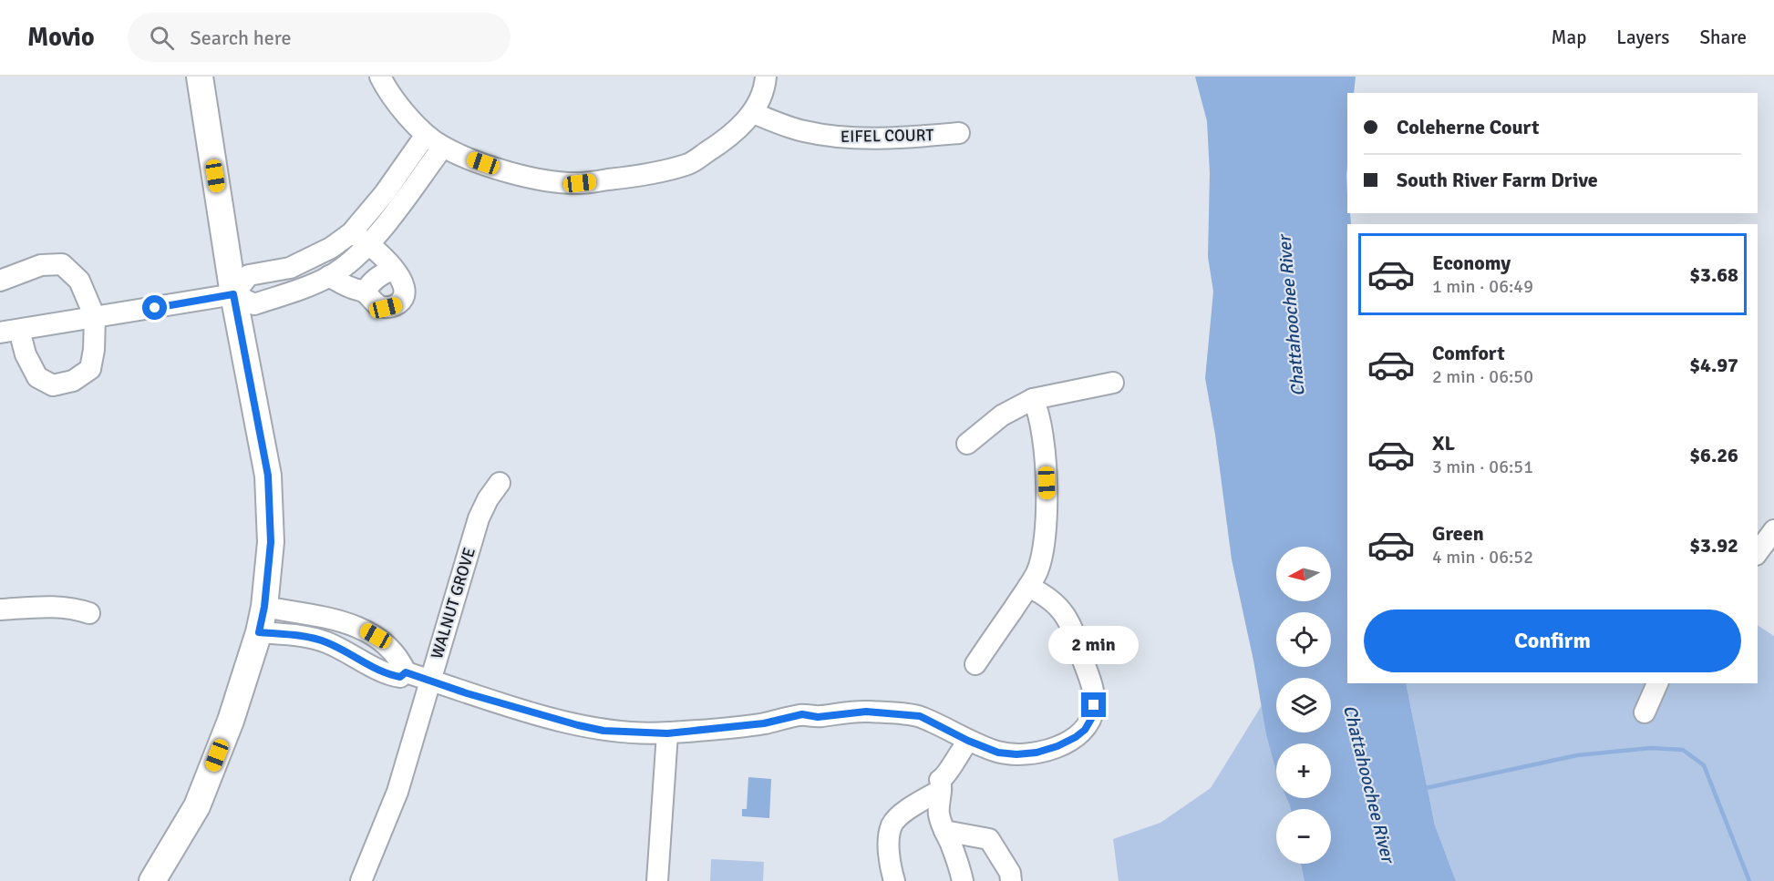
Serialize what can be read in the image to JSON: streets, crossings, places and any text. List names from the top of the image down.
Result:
{
  "streets": {
    "street": ["EIFEL COURT", "WALNUT GROVE"]
  },
  "water": ["Chattahoochee River"],
  "north": "left",
  "page": {
    "header": "Movio",
    "search": "Search here",
    "nav": ["Map", "Layers", "Share"],
    "banner": ["Coleherne Court", "South River Farm Drive"],
    "list": [
      {
        "name": "Economy",
        "note": "1 min · 06:49",
        "value": "$3.68"
      },
      {
        "name": "Comfort",
        "note": "2 min · 06:50",
        "value": "$4.97"
      },
      {
        "name": "XL",
        "note": "3 min · 06:51",
        "value": "$6.26"
      },
      {
        "name": "Green",
        "note": "4 min · 06:52",
        "value": "$3.92"
      }
    ],
    "map_buttons": ["+", "−"],
    "buttons": "Confirm",
    "bubble": "2 min"
  }
}
